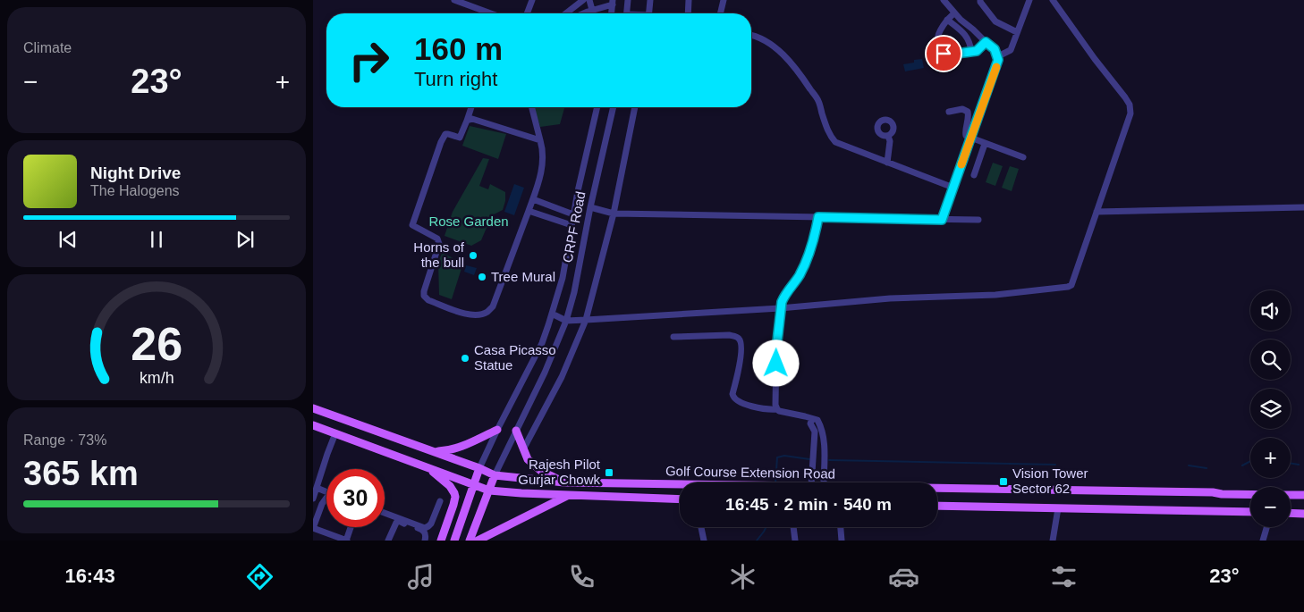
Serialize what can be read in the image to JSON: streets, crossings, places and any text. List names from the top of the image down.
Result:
{
  "streets": {
    "main road": ["Golf Course Extension Road"],
    "street": ["CRPF Road"]
  },
  "crossings": [
    ["CRPF Road", "Golf Course Extension Road"]
  ],
  "parks": ["Rose Garden"],
  "places": {
    "other": ["Horns of the bull", "Tree Mural", "Casa Picasso Statue"],
    "transit": ["Rajesh Pilot Gurjar Chowk", "Vision Tower Sector 62"]
  },
  "page": {
    "tile": [
      "Climate",
      ["Range · 73%", "365 km"]
    ],
    "turn": ["160 m", "Turn right"],
    "heat": ["−", "23°", "+"],
    "song": ["Night Drive", "The Halogens"],
    "map_buttons": ["+", "−"],
    "limit": "30",
    "trip": "16:45 · 2 min · 540 m",
    "tabs": ["16:43", "23°"],
    "gauge": ["26", "km/h"]
  }
}
